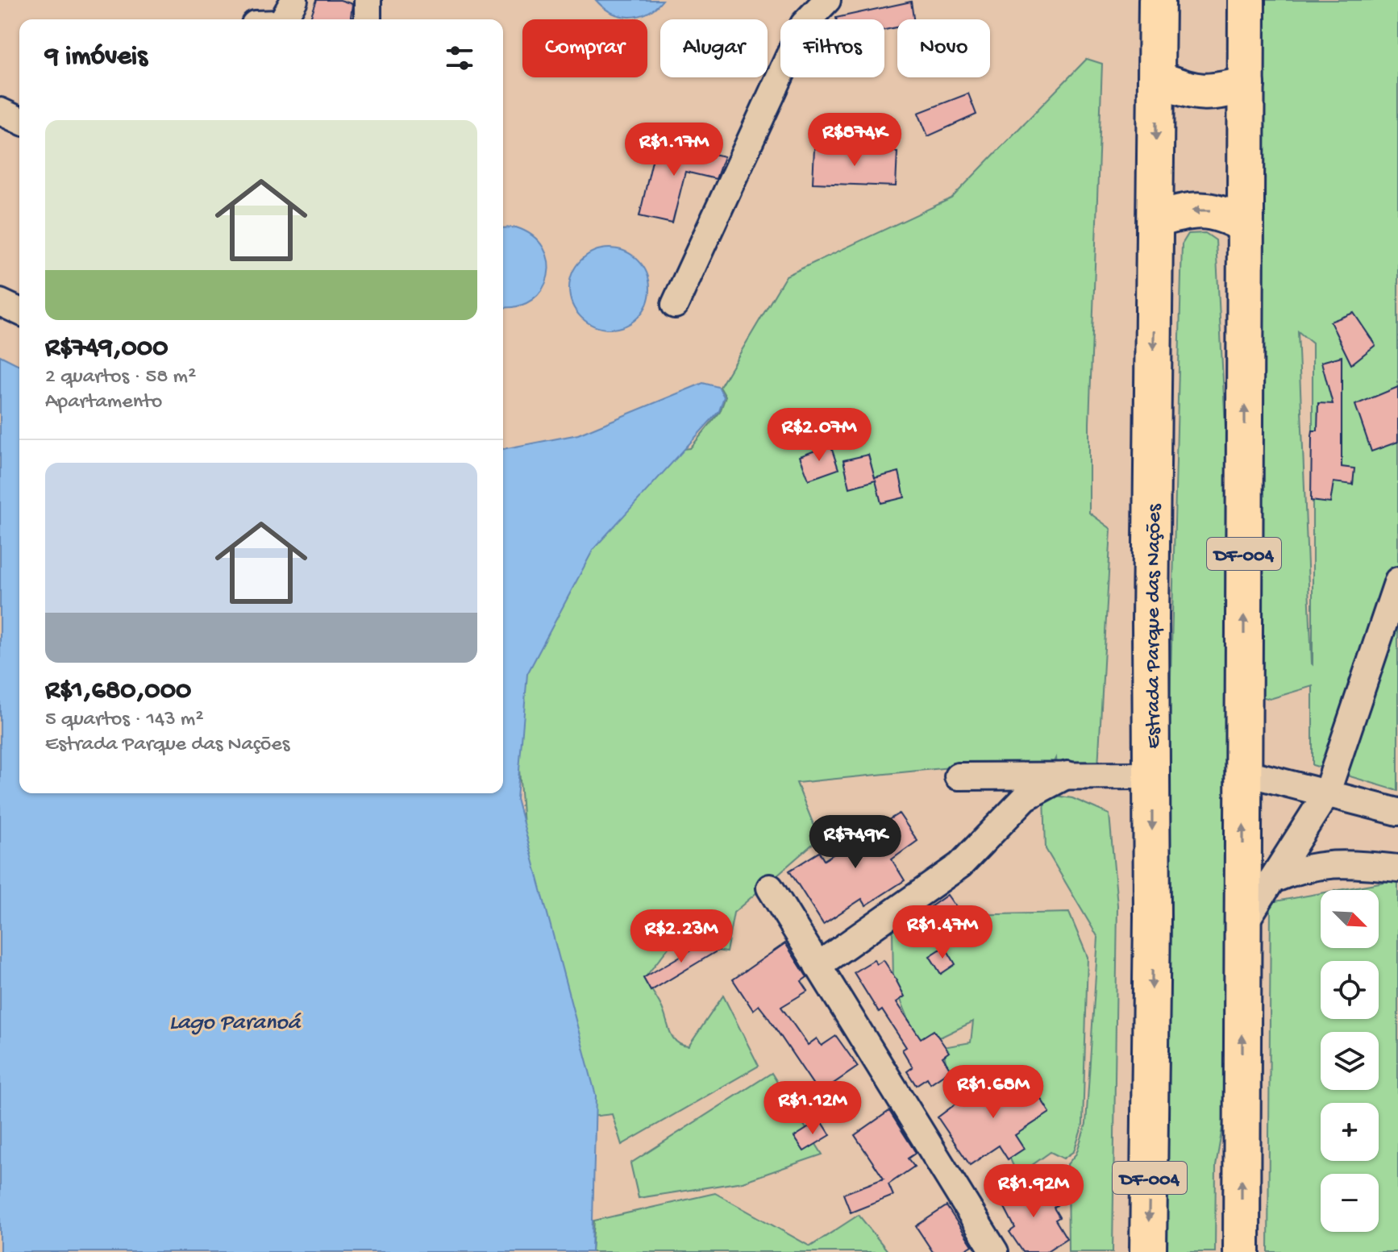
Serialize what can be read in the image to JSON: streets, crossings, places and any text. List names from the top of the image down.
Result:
{
  "streets": {
    "highway": ["DF-004", "Estrada Parque das Nações"]
  },
  "water": ["Lago Paranoá"],
  "north": "bottom right",
  "page": {
    "chip": [
      "Comprar",
      "Alugar",
      "Filtros",
      "Novo"
    ],
    "heading": "9 imóveis",
    "list": [
      {
        "name": "R$749,000",
        "note": "2 quartos · 58 m² · Apartamento"
      },
      {
        "name": "R$1,680,000",
        "note": "5 quartos · 143 m² · Estrada Parque das Nações"
      }
    ],
    "price": [
      "R$874K",
      "R$1.17M",
      "R$2.07M",
      "R$749K",
      "R$1.47M",
      "R$2.23M",
      "R$1.68M",
      "R$1.12M",
      "R$1.92M"
    ],
    "map_buttons": ["+", "−"]
  }
}
